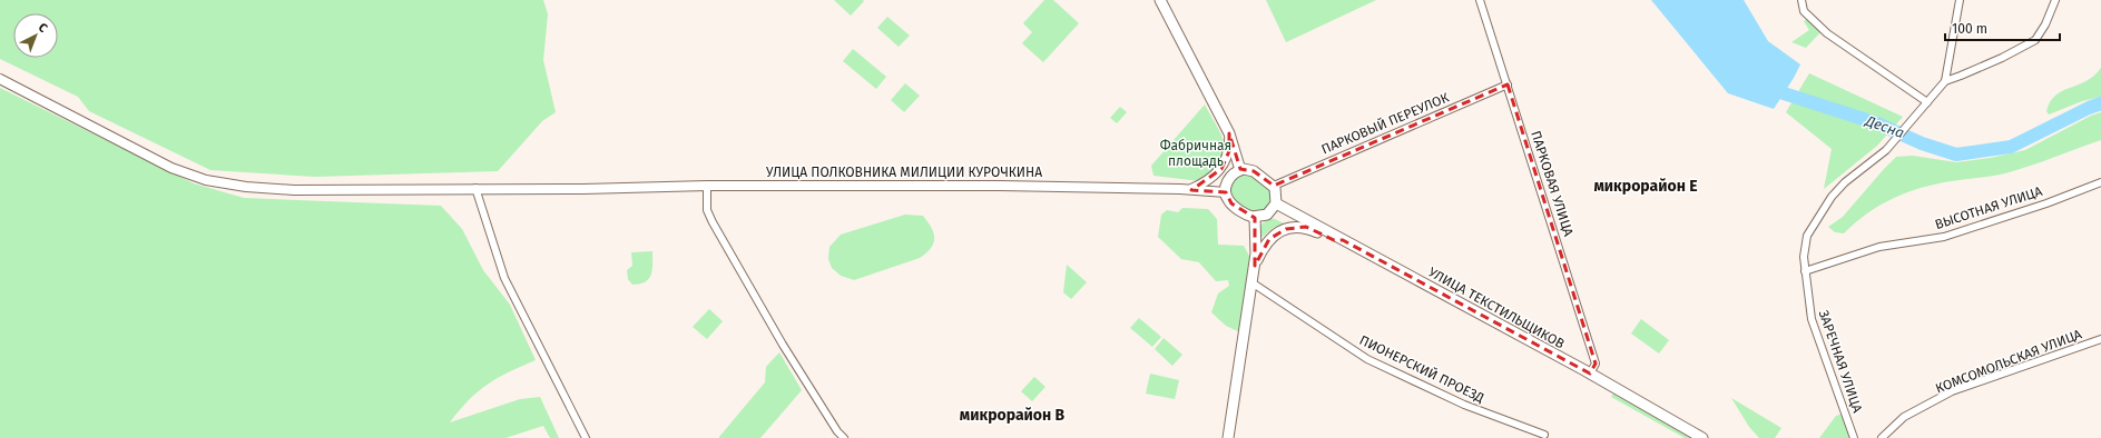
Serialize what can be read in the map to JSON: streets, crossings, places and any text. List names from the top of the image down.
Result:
{
  "streets": {
    "main road": ["УЛИЦА ТЕКСТИЛЬЩИКОВ"],
    "street": [
      "ПАРКОВЫЙ ПЕРЕУЛОК",
      "УЛИЦА ПОЛКОВНИКА МИЛИЦИИ КУРОЧКИНА",
      "ПАРКОВАЯ УЛИЦА",
      "ВЫСОТНАЯ УЛИЦА",
      "ЗАРЕЧНАЯ УЛИЦА",
      "КОМСОМОЛЬСКАЯ УЛИЦА",
      "ПИОНЕРСКИЙ ПРОЕЗД"
    ]
  },
  "crossings": [
    ["ПАРКОВЫЙ ПЕРЕУЛОК", "УЛИЦА ПОЛКОВНИКА МИЛИЦИИ КУРОЧКИНА"],
    ["ПАРКОВЫЙ ПЕРЕУЛОК", "ПАРКОВАЯ УЛИЦА"],
    ["ПАРКОВЫЙ ПЕРЕУЛОК", "УЛИЦА ТЕКСТИЛЬЩИКОВ"],
    ["УЛИЦА ПОЛКОВНИКА МИЛИЦИИ КУРОЧКИНА", "УЛИЦА ТЕКСТИЛЬЩИКОВ"],
    ["ПАРКОВАЯ УЛИЦА", "УЛИЦА ТЕКСТИЛЬЩИКОВ"],
    ["ВЫСОТНАЯ УЛИЦА", "ЗАРЕЧНАЯ УЛИЦА"]
  ],
  "districts": ["микрорайон Е", "микрорайон В"],
  "water": ["Десна"],
  "parks": ["Фабричная площадь"],
  "scale_bar": "100 m",
  "north": "top right"
}
